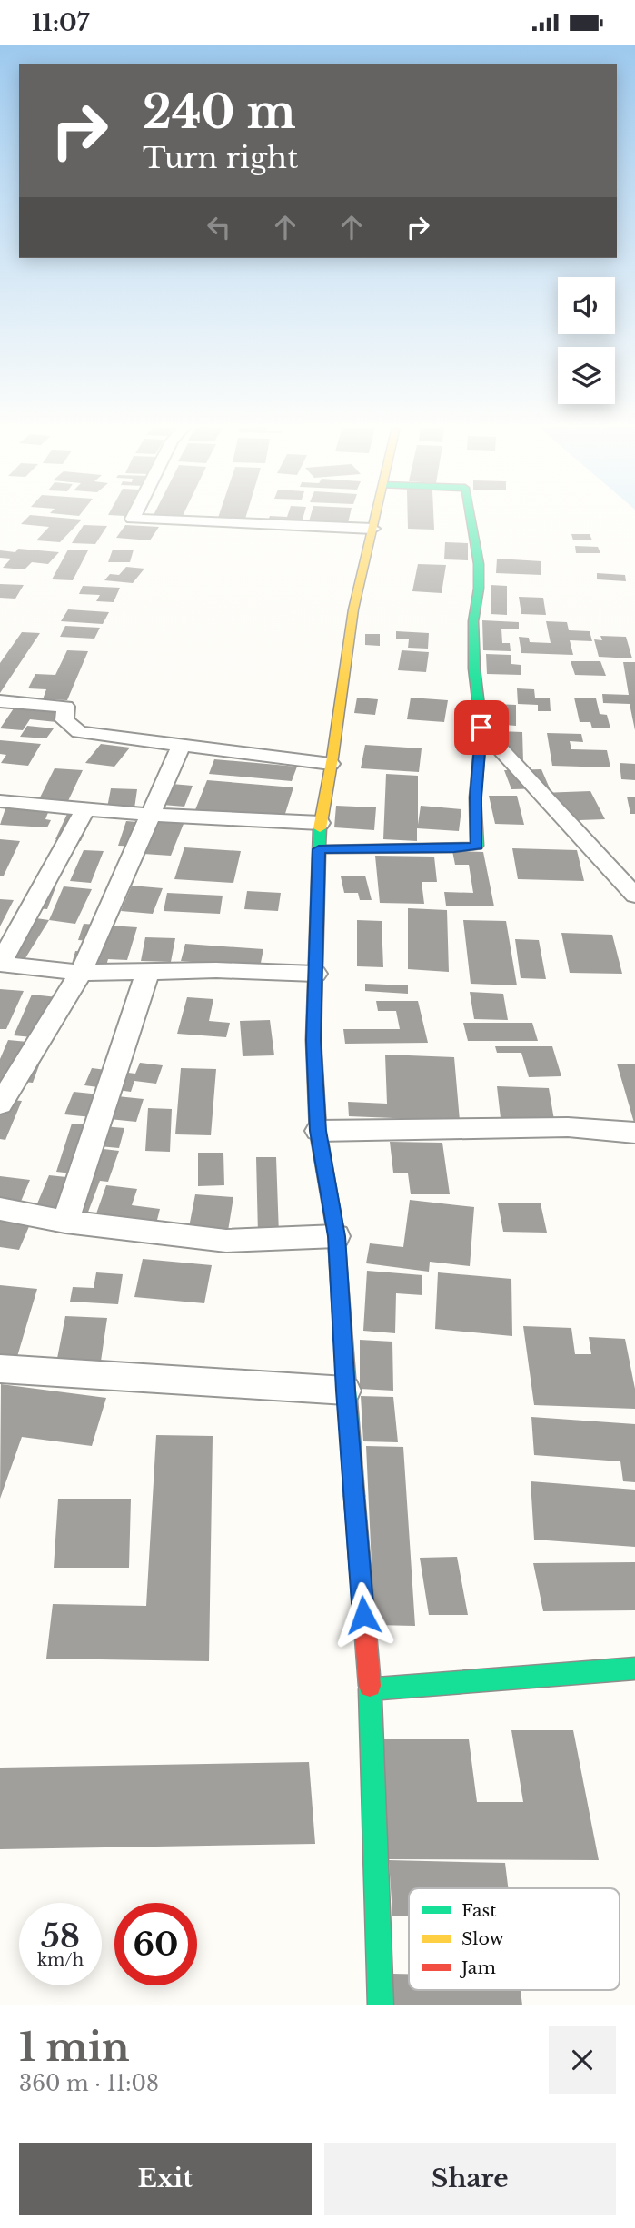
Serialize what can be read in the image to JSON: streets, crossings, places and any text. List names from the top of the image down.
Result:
{
  "legend": ["Fast", "Slow", "Jam"],
  "page": {
    "status": "11:07",
    "turn": ["240 m", "Turn right"],
    "speed": "58 km/h",
    "limit": "60",
    "heading": ["1 min", "360 m · 11:08"],
    "buttons": ["Exit", "Share"]
  }
}
